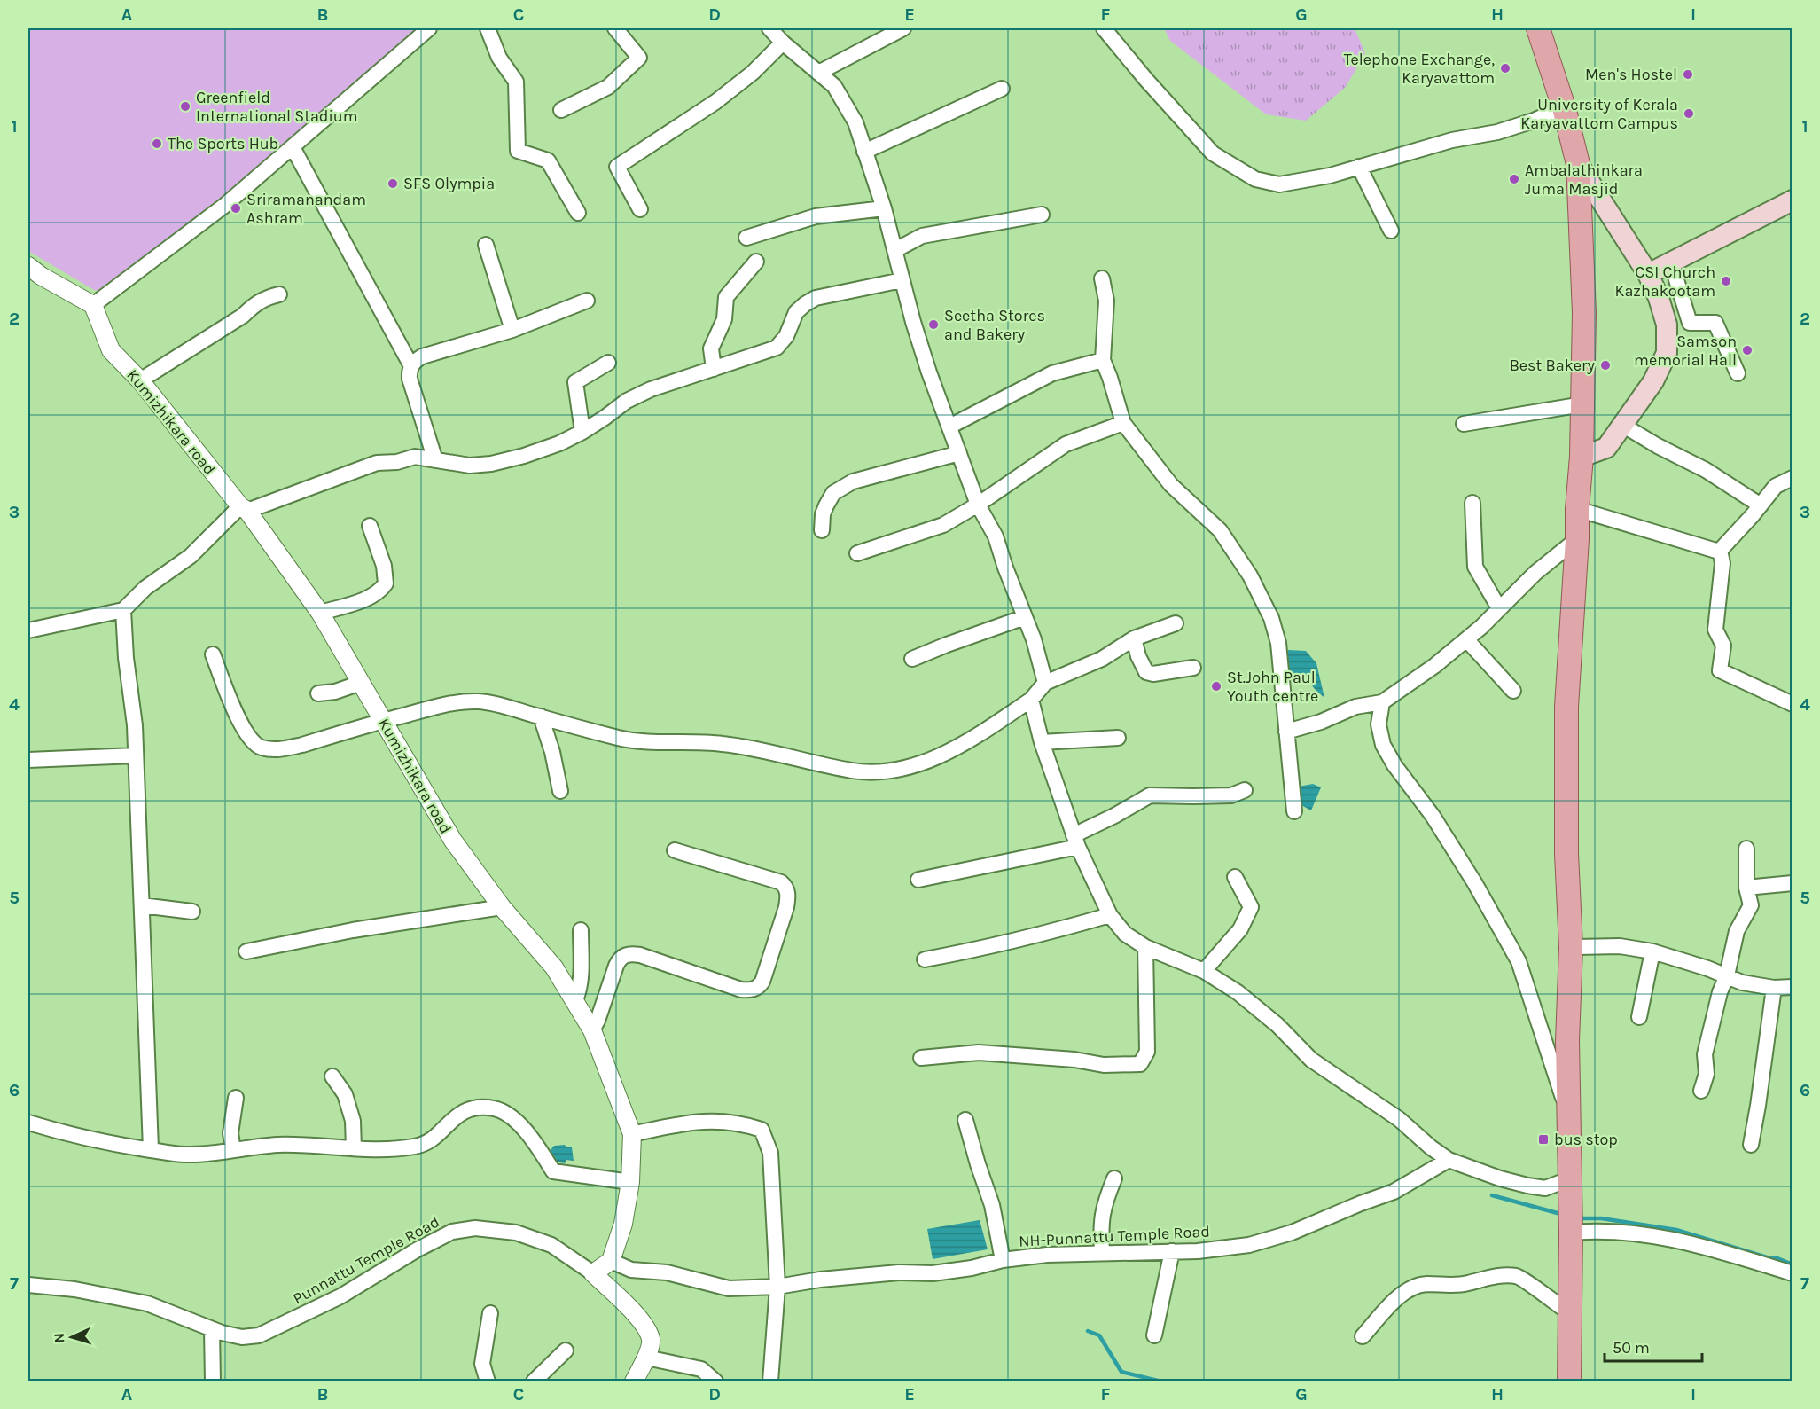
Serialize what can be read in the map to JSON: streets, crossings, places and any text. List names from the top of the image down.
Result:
{
  "streets": {
    "street": ["Kumizhikara road", "NH-Punnattu Temple Road", "Punnattu Temple Road"]
  },
  "crossings": [
    ["Kumizhikara road", "NH-Punnattu Temple Road"]
  ],
  "places": {
    "other": [
      "Telephone Exchange, Karyavattom",
      "Men's Hostel",
      "Greenfield International Stadium",
      "University of Kerala Karyavattom Campus",
      "The Sports Hub",
      "Ambalathinkara Juma Masjid",
      "SFS Olympia",
      "Sriramanandam Ashram",
      "CSI Church Kazhakootam",
      "Seetha Stores and Bakery",
      "Samson memorial Hall",
      "Best Bakery",
      "St.John Paul Youth centre"
    ],
    "transit": ["bus stop"]
  },
  "scale_bar": "50 m",
  "north": "left",
  "grid": {
    "columns": [
      "A",
      "B",
      "C",
      "D",
      "E",
      "F",
      "G",
      "H",
      "I"
    ],
    "rows": [
      "1",
      "2",
      "3",
      "4",
      "5",
      "6",
      "7"
    ]
  }
}
